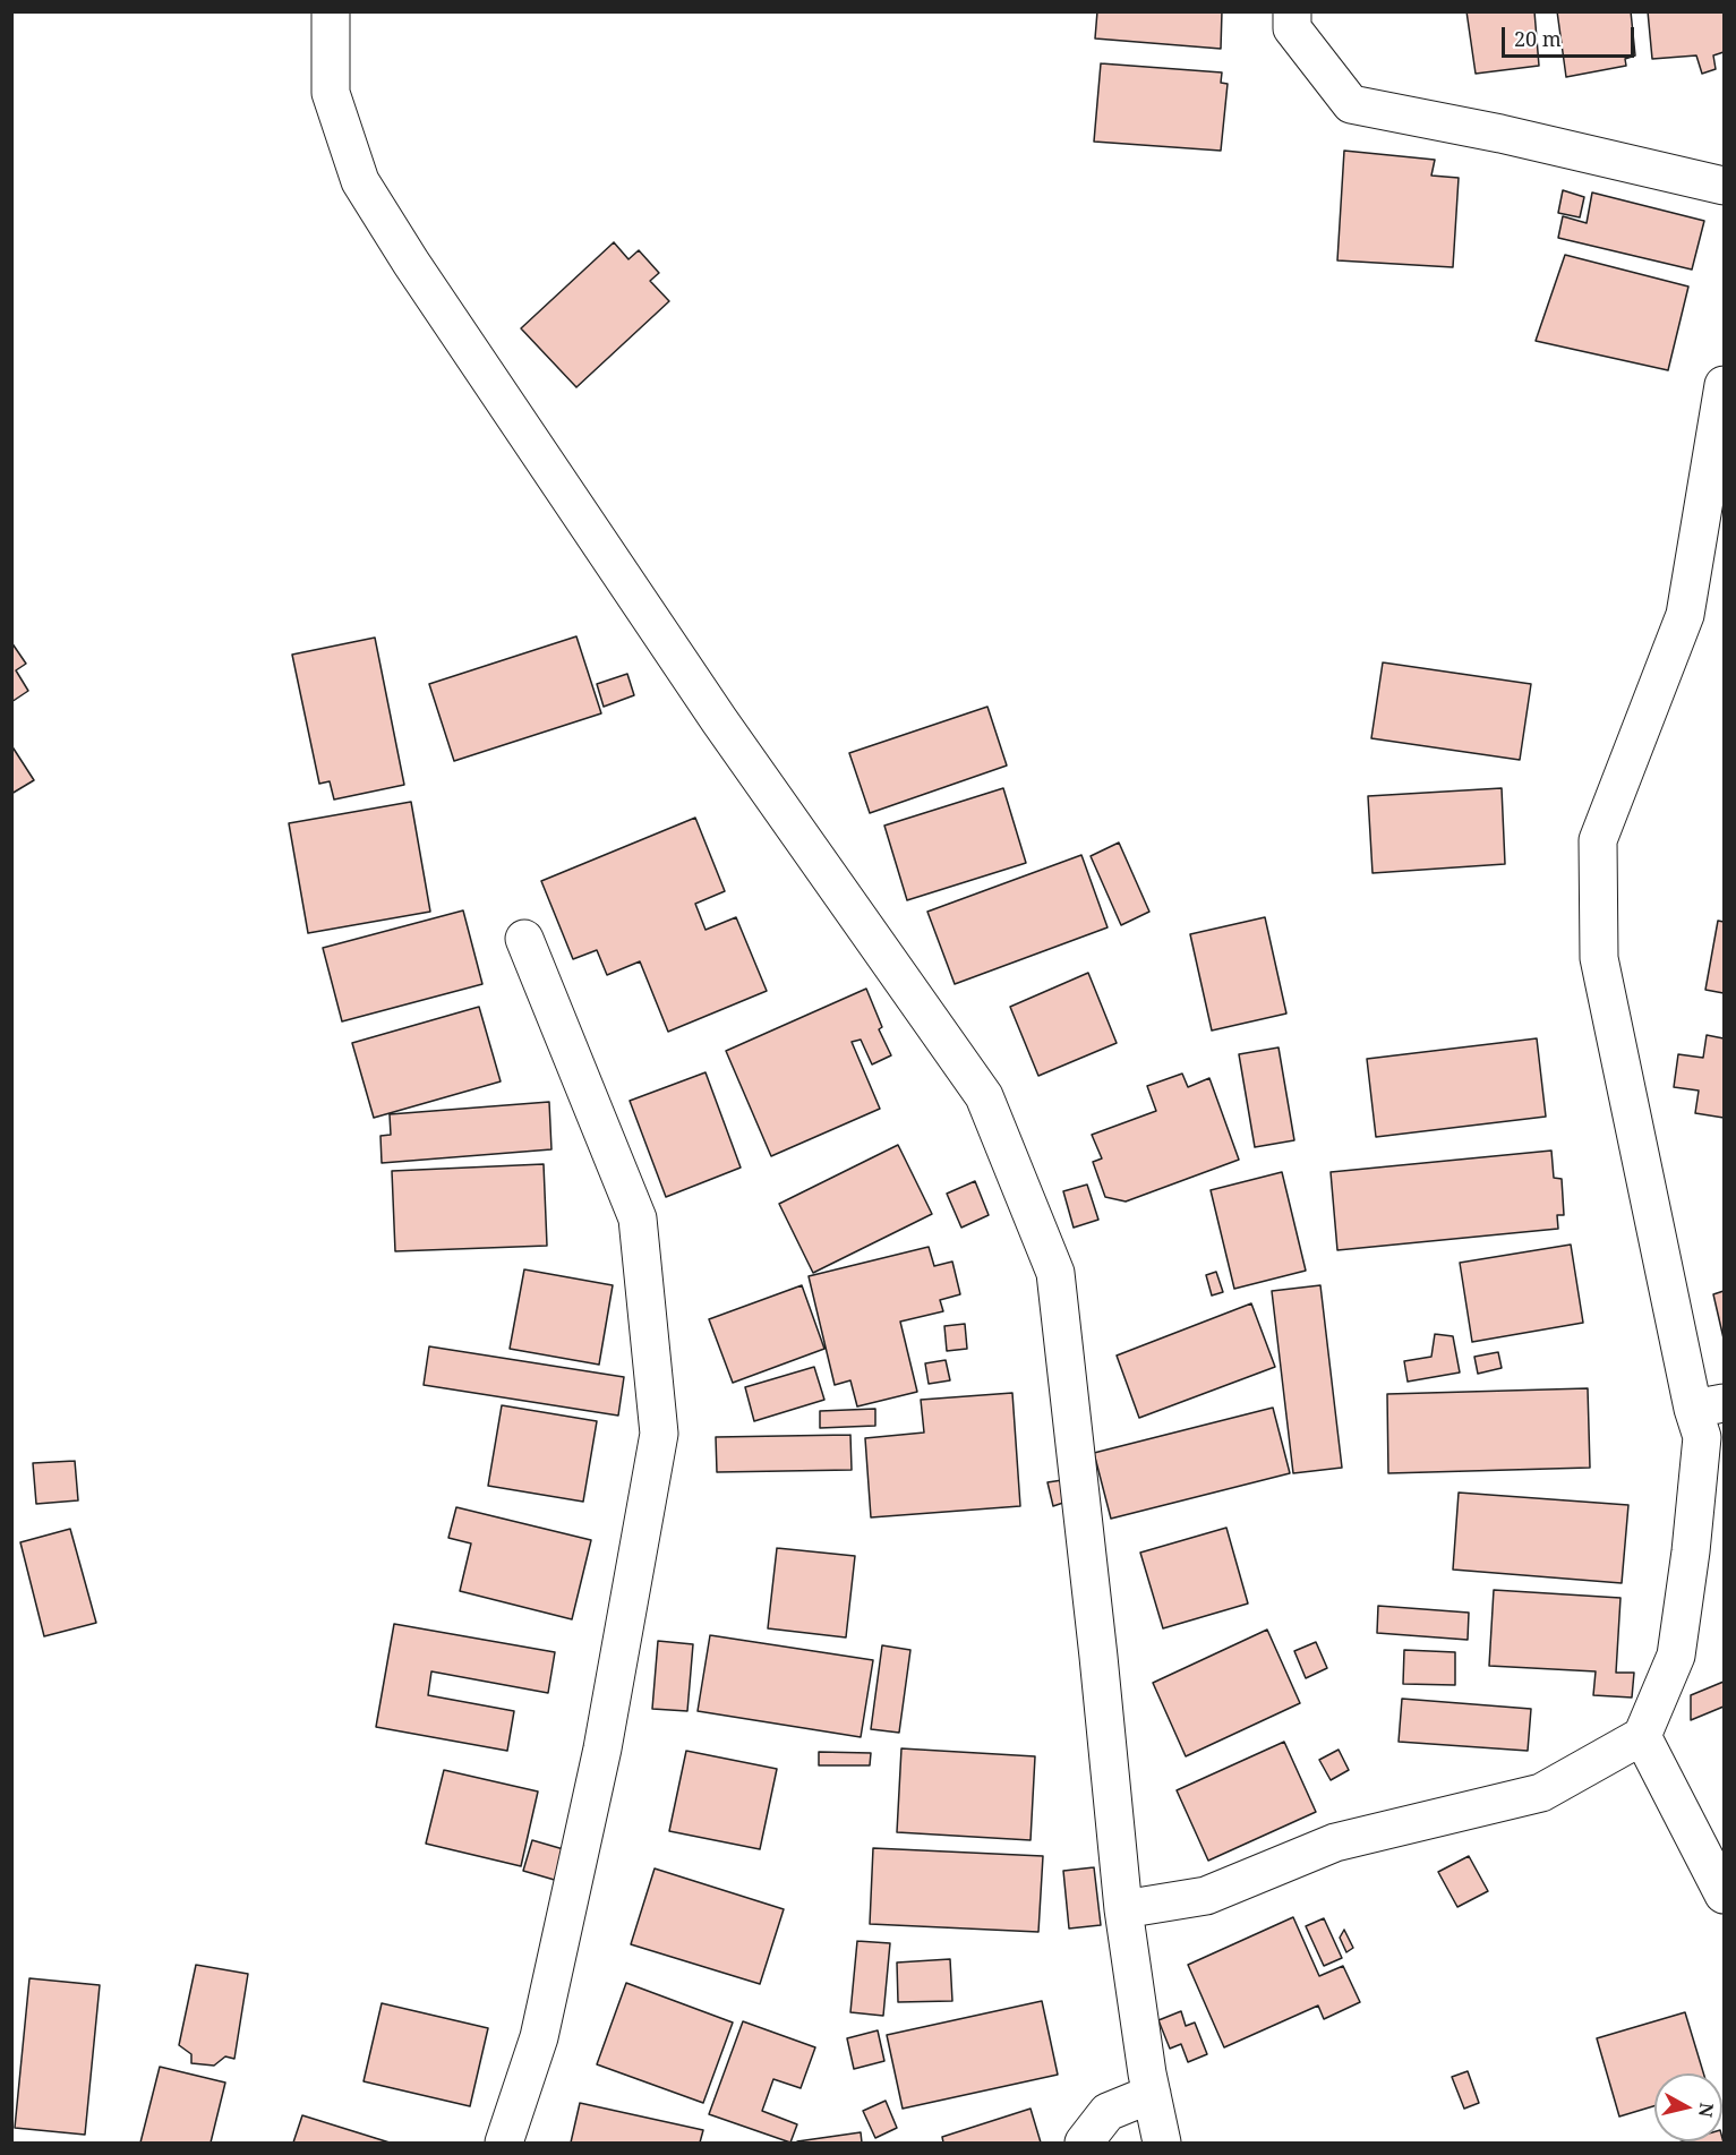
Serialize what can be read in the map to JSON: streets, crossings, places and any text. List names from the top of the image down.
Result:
{
  "scale_bar": "20 m",
  "north": "right"
}
